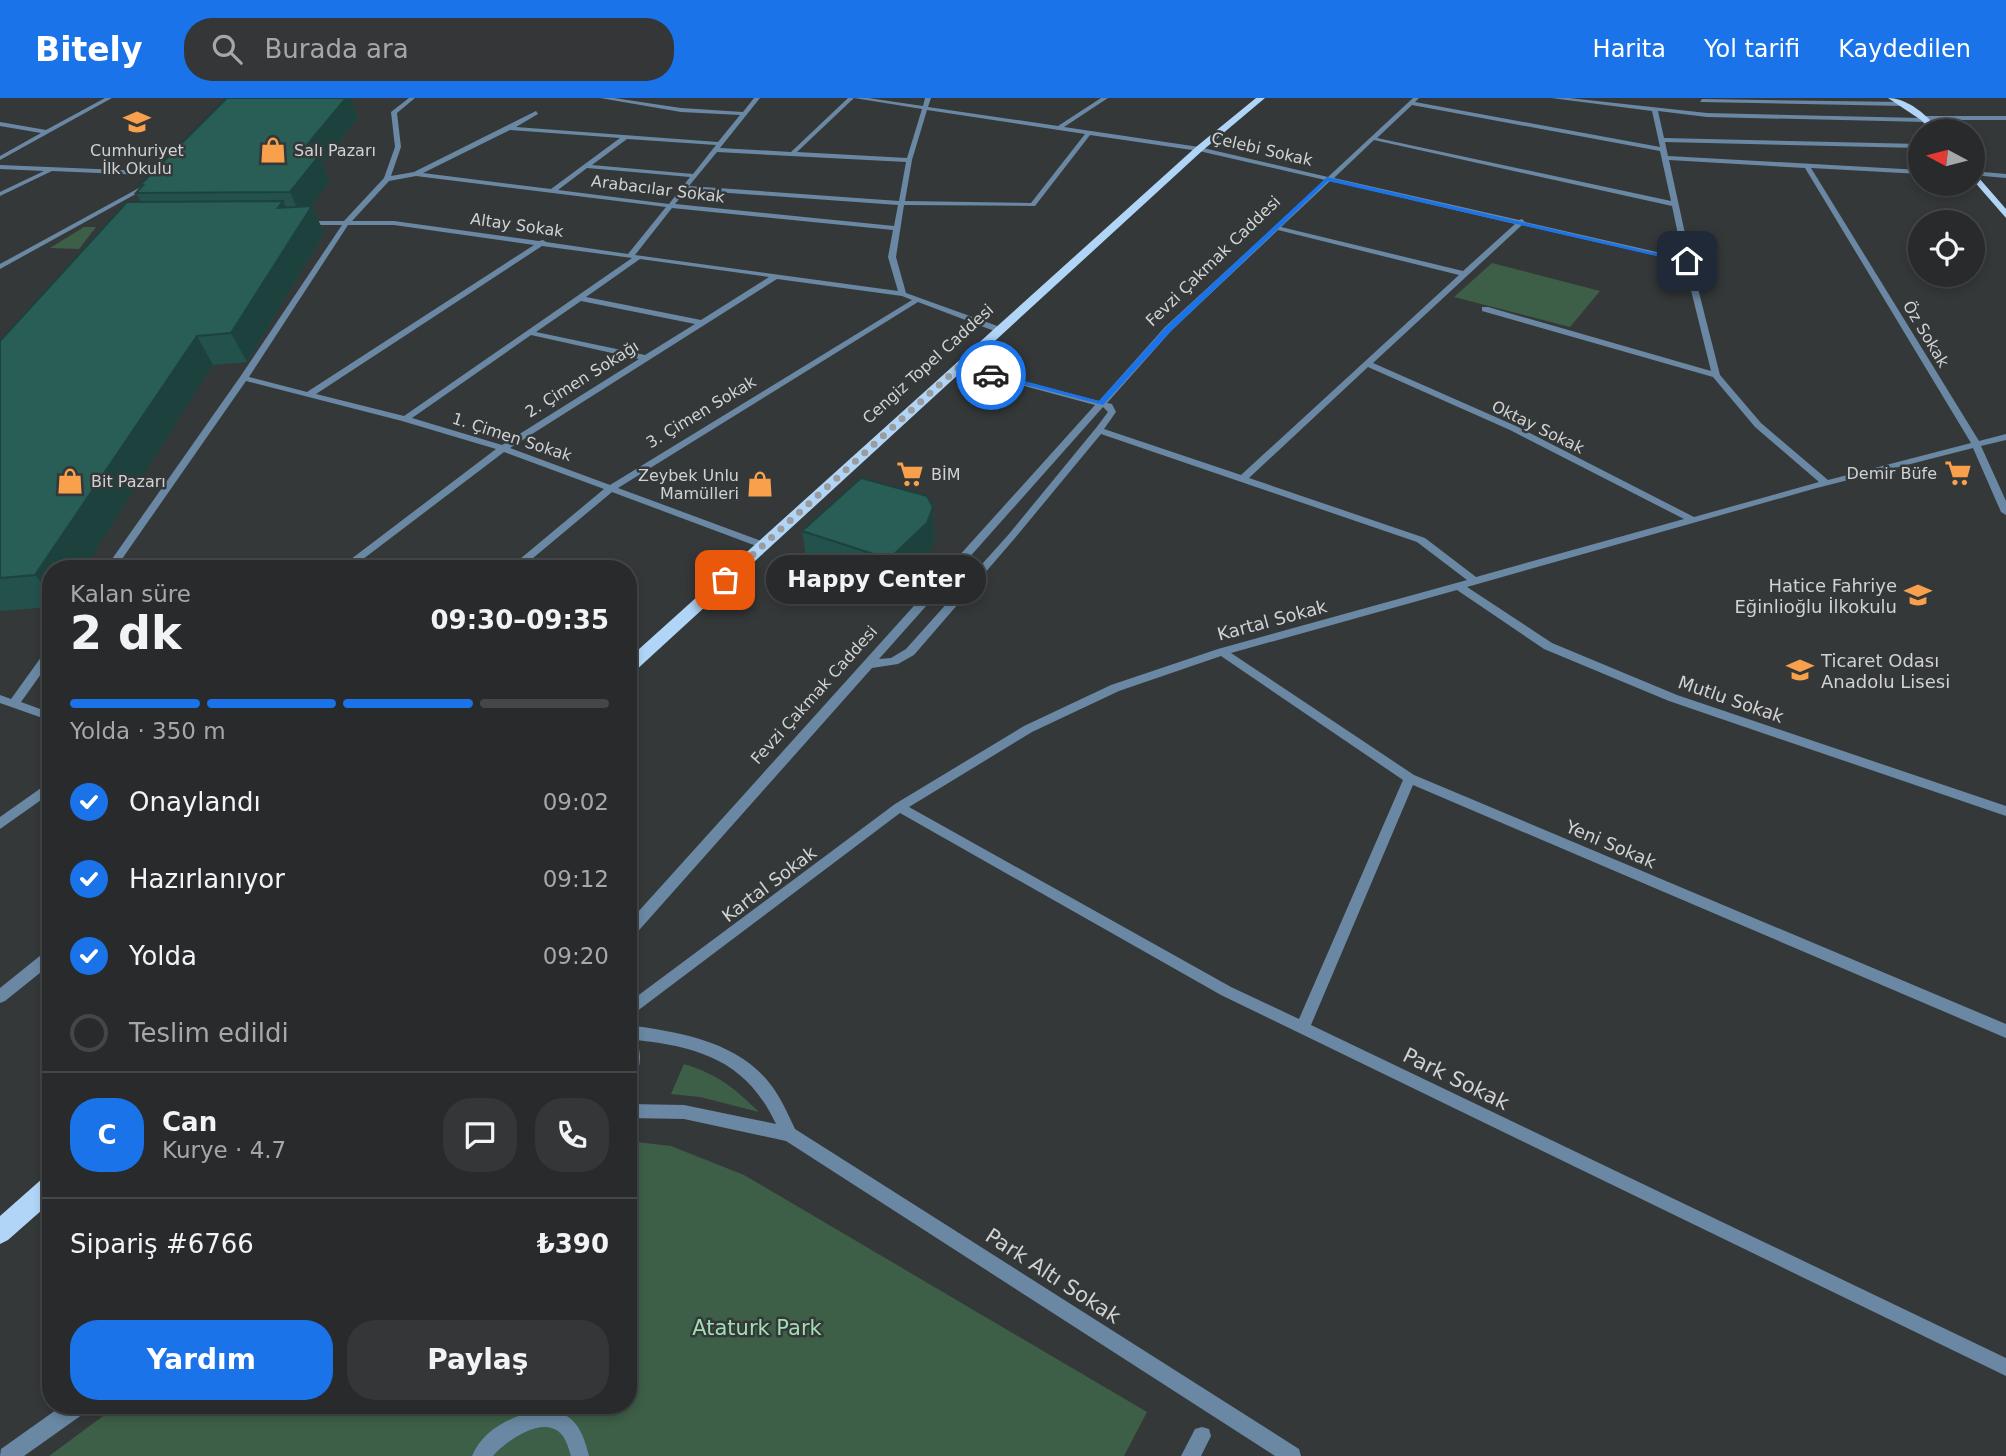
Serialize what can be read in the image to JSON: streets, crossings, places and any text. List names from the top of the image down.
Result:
{
  "streets": {
    "main road": ["Cengiz Topel Caddesi"],
    "street": [
      "Çelebi Sokak",
      "Arabacılar Sokak",
      "Altay Sokak",
      "Fevzi Çakmak Caddesi",
      "Öz Sokak",
      "2. Çimen Sokağı",
      "3. Çimen Sokak",
      "Oktay Sokak",
      "1. Çimen Sokak",
      "Kartal Sokak",
      "Mutlu Sokak",
      "Yeni Sokak",
      "Park Sokak",
      "Park Altı Sokak"
    ]
  },
  "crossings": [
    ["Çelebi Sokak", "Fevzi Çakmak Caddesi"],
    ["Çelebi Sokak", "Cengiz Topel Caddesi"],
    ["Altay Sokak", "Cengiz Topel Caddesi"],
    ["Altay Sokak", "2. Çimen Sokağı"],
    ["Altay Sokak", "3. Çimen Sokak"],
    ["Öz Sokak", "Kartal Sokak"],
    ["Cengiz Topel Caddesi", "1. Çimen Sokak"],
    ["2. Çimen Sokağı", "1. Çimen Sokak"],
    ["3. Çimen Sokak", "1. Çimen Sokak"],
    ["Oktay Sokak", "Kartal Sokak"],
    ["Kartal Sokak", "Mutlu Sokak"],
    ["Kartal Sokak", "Yeni Sokak"],
    ["Kartal Sokak", "Park Sokak"]
  ],
  "parks": ["Ataturk Park"],
  "places": {
    "school or university": ["Cumhuriyet İlk Okulu", "Hatice Fahriye Eğinlioğlu İlkokulu", "Ticaret Odası Anadolu Lisesi"],
    "shop": ["Salı Pazarı", "Bit Pazarı", "Zeybek Unlu Mamülleri"],
    "supermarket": ["Demir Büfe", "BİM"],
    "other": ["Happy Center"]
  },
  "north": "left",
  "page": {
    "header": "Bitely",
    "search": "Burada ara",
    "nav": ["Harita", "Yol tarifi", "Kaydedilen"],
    "bubble": "Happy Center",
    "heading": ["2 dk", "Kalan süre", "09:30–09:35"],
    "panel": [
      "Can",
      "Kurye · 4.7",
      "Sipariş #6766",
      "₺390"
    ],
    "bar": "Yolda · 350 m",
    "list": [
      ["Onaylandı", "09:02"],
      ["Hazırlanıyor", "09:12"],
      ["Yolda", "09:20"],
      "Teslim edildi"
    ],
    "round": "C",
    "buttons": ["Yardım", "Paylaş"]
  }
}
